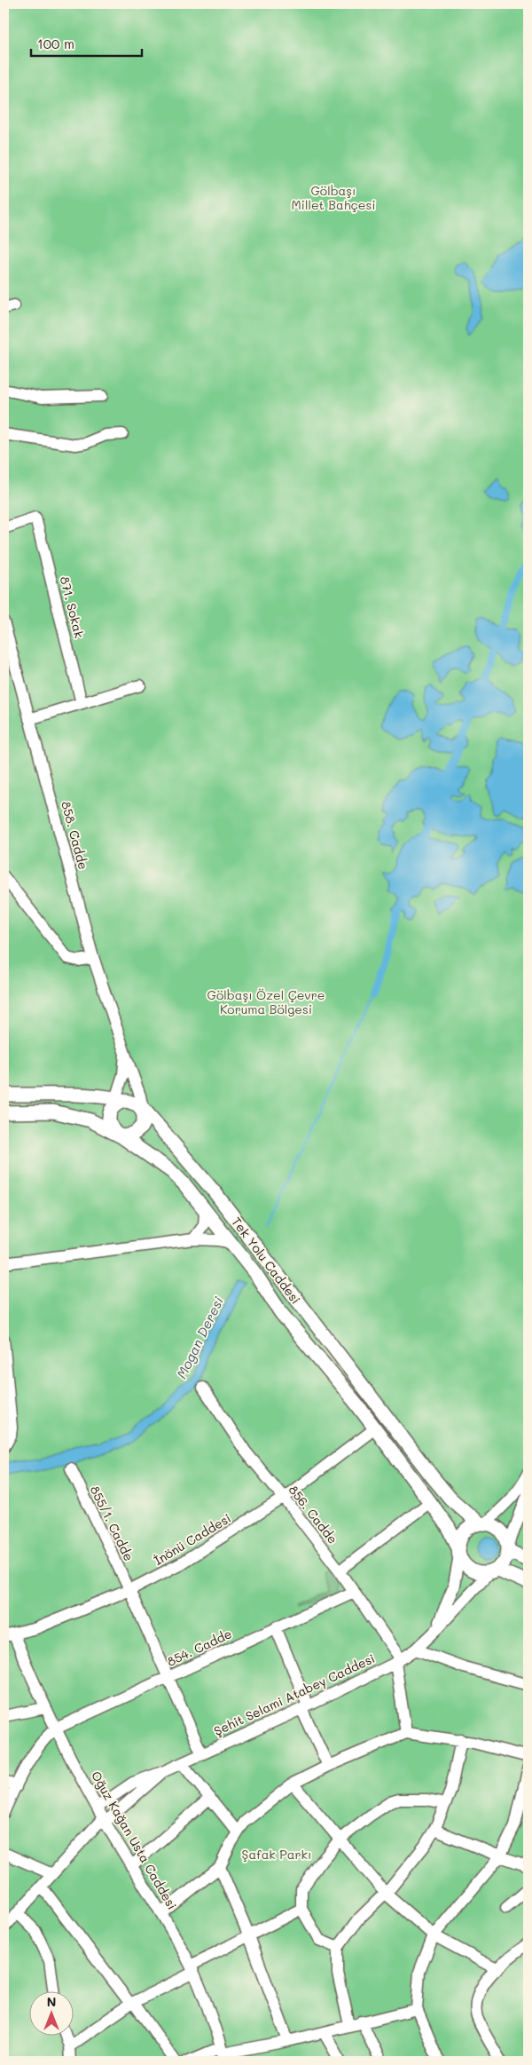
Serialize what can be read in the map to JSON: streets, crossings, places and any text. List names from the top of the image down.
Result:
{
  "streets": {
    "main road": ["Tek Yolu Caddesi"],
    "street": [
      "871. Sokak",
      "858. Cadde",
      "856. Cadde",
      "855/1. Cadde",
      "İnönü Caddesi",
      "854. Cadde",
      "Şehit Selami Atabey Caddesi",
      "Oğuz Kağan Usta Caddesi"
    ]
  },
  "crossings": [
    ["858. Cadde", "Tek Yolu Caddesi"],
    ["Tek Yolu Caddesi", "İnönü Caddesi"],
    ["Tek Yolu Caddesi", "Şehit Selami Atabey Caddesi"],
    ["856. Cadde", "İnönü Caddesi"],
    ["856. Cadde", "854. Cadde"],
    ["856. Cadde", "Şehit Selami Atabey Caddesi"],
    ["855/1. Cadde", "İnönü Caddesi"],
    ["855/1. Cadde", "854. Cadde"],
    ["855/1. Cadde", "Şehit Selami Atabey Caddesi"],
    ["İnönü Caddesi", "Oğuz Kağan Usta Caddesi"],
    ["854. Cadde", "Oğuz Kağan Usta Caddesi"],
    ["Şehit Selami Atabey Caddesi", "Oğuz Kağan Usta Caddesi"]
  ],
  "water": ["Mogan Deresi"],
  "parks": ["Gölbaşı Millet Bahçesi", "Gölbaşı Özel Çevre Koruma Bölgesi", "Şafak Parkı"],
  "scale_bar": "100 m",
  "north": "top"
}
